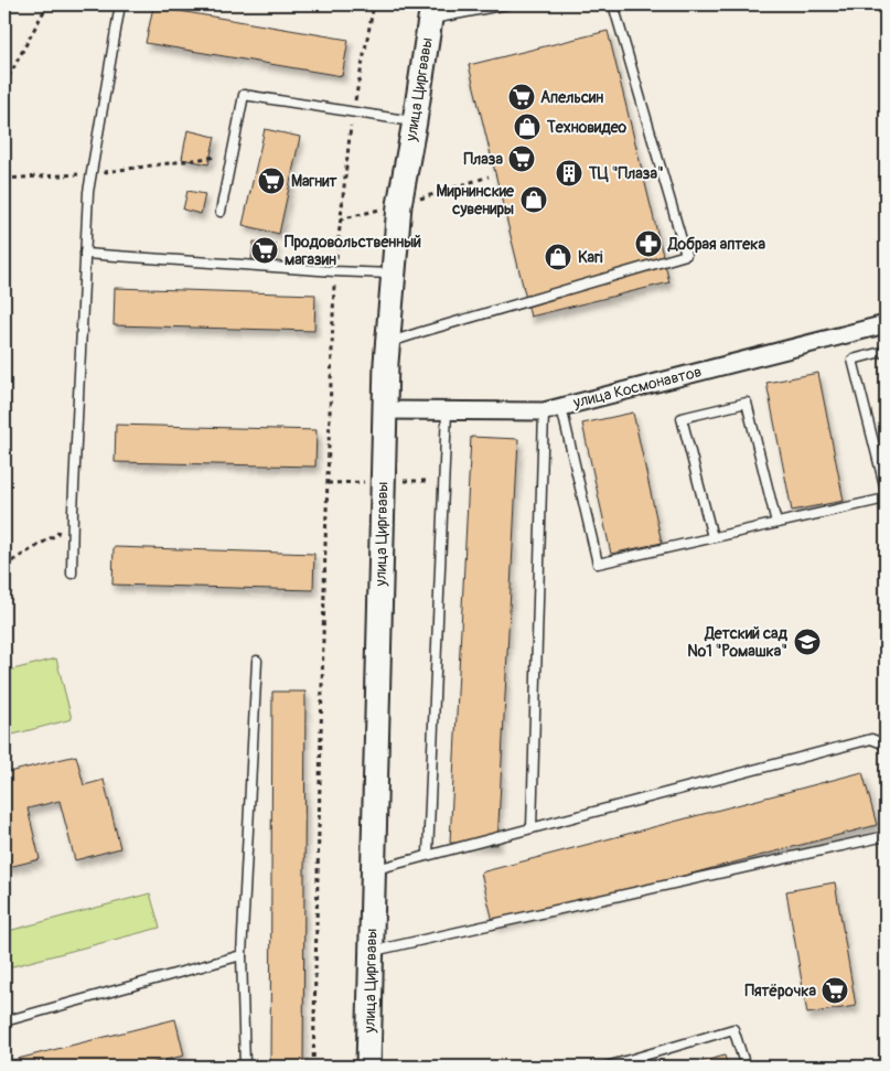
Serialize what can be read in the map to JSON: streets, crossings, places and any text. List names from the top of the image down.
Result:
{
  "streets": {
    "main road": ["улица Циргвавы"],
    "street": ["улица Космонавтов"]
  },
  "crossings": [
    ["улица Циргвавы", "улица Космонавтов"]
  ],
  "places": {
    "supermarket": [
      "Апельсин",
      "Плаза",
      "Магнит",
      "Продовольственный магазин",
      "Пятёрочка"
    ],
    "shop": ["Техновидео", "Мирнинские сувениры", "Kari"],
    "building": ["ТЦ \"Плаза\""],
    "pharmacy": ["Добрая аптека"],
    "school or university": ["Детский сад №1 \"Ромашка\""]
  }
}
